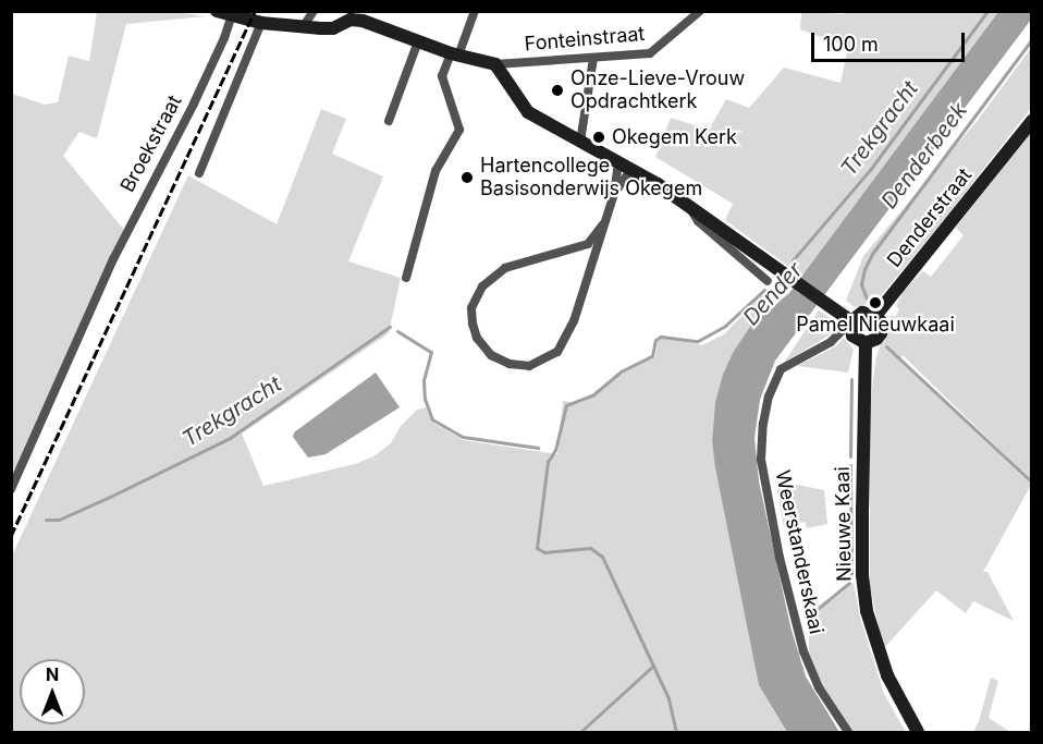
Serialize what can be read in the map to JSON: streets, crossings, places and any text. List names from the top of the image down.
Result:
{
  "streets": {
    "main road": ["Denderstraat", "Nieuwe Kaai"],
    "street": ["Fonteinstraat", "Broekstraat", "Weerstanderskaai"]
  },
  "crossings": [
    ["Denderstraat", "Nieuwe Kaai"],
    ["Denderstraat", "Weerstanderskaai"],
    ["Nieuwe Kaai", "Weerstanderskaai"]
  ],
  "water": ["Trekgracht", "Denderbeek", "Dender"],
  "places": [
    "Onze-Lieve-Vrouw Opdrachtkerk",
    "Okegem Kerk",
    "Hartencollege Basisonderwijs Okegem",
    "Pamel Nieuwkaai"
  ],
  "scale_bar": "100 m",
  "north": "top"
}
